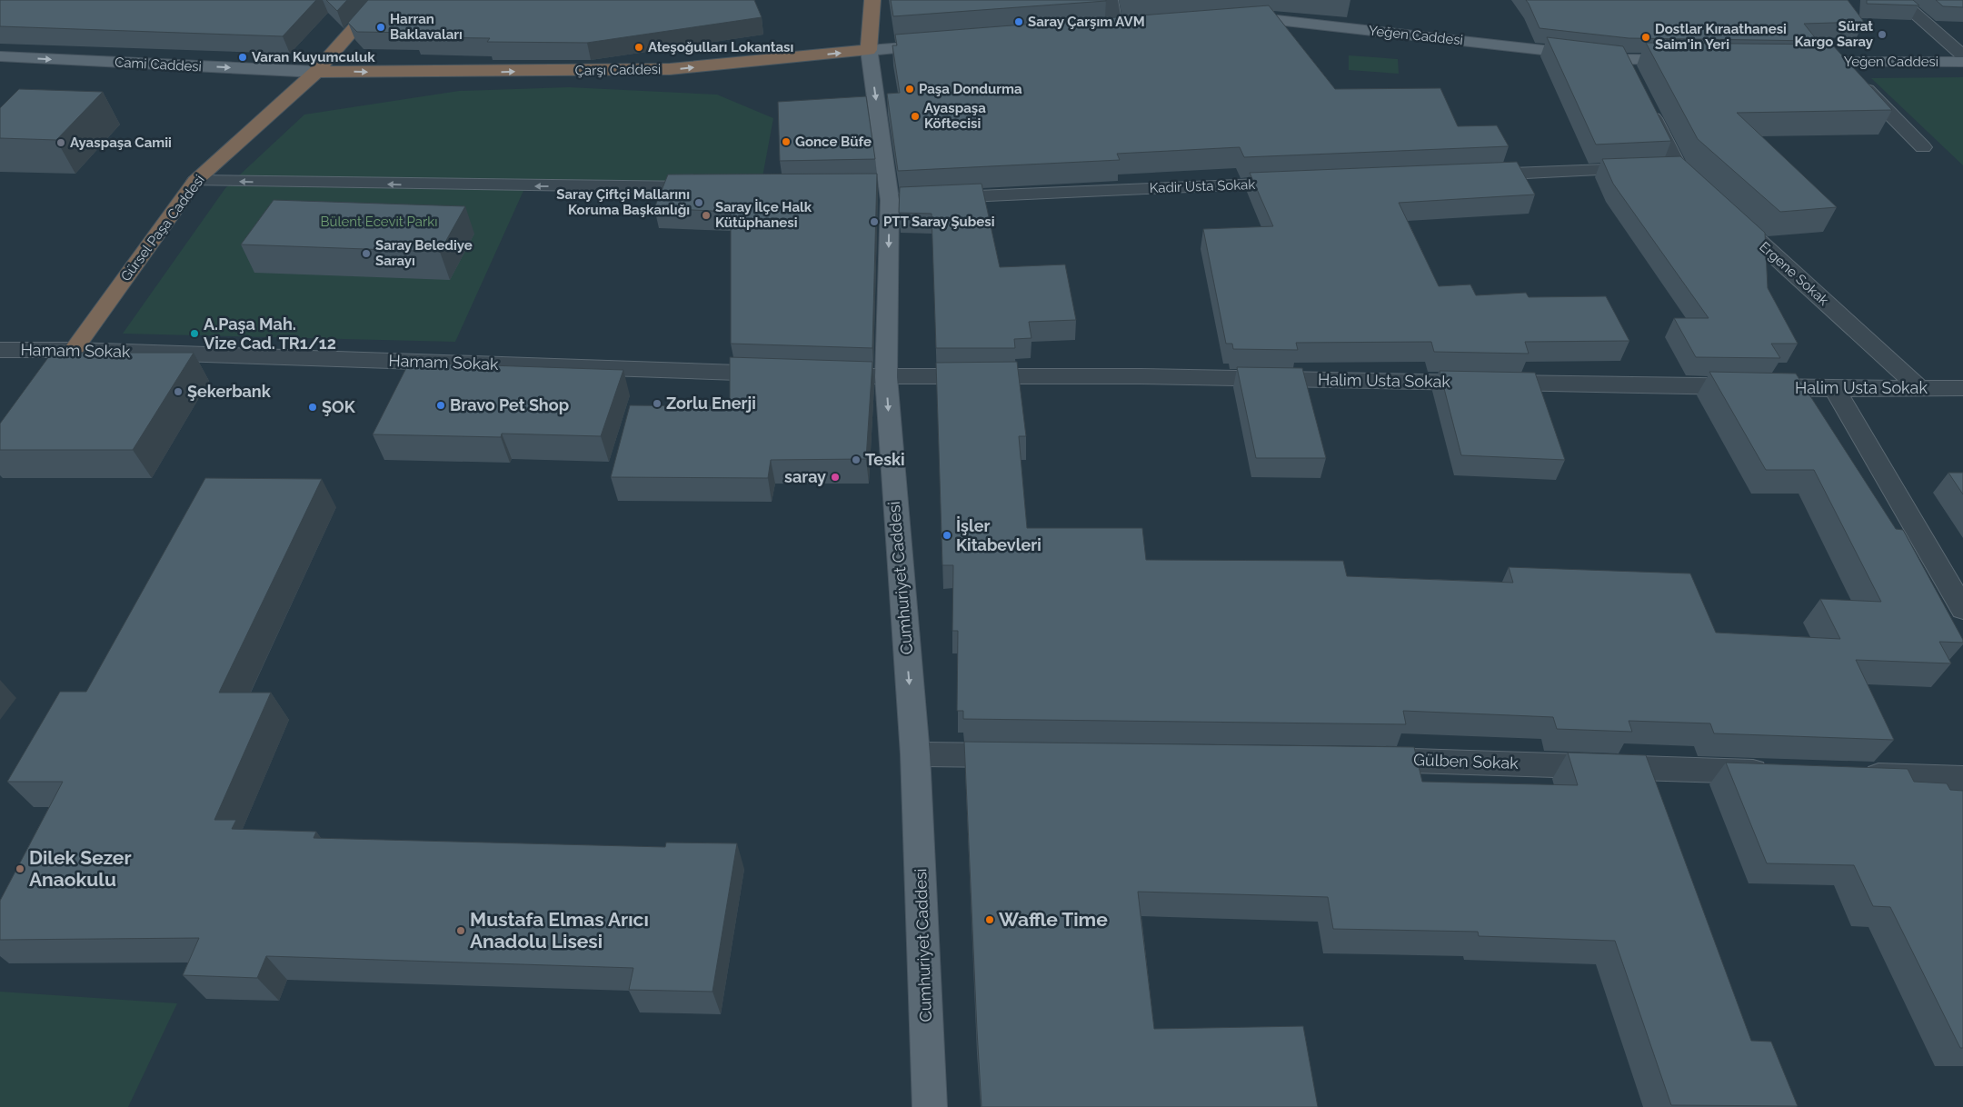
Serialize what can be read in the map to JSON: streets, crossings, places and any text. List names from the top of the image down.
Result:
{
  "streets": {
    "highway": ["Çarşı Caddesi", "Gürsel Paşa Caddesi"],
    "main road": ["Yeğen Caddesi", "Cami Caddesi", "Cumhuriyet Caddesi"],
    "street": [
      "Kadir Usta Sokak",
      "Ergene Sokak",
      "Hamam Sokak",
      "Halim Usta Sokak",
      "Gülben Sokak"
    ]
  },
  "crossings": [
    ["Cami Caddesi", "Çarşı Caddesi"],
    ["Cami Caddesi", "Gürsel Paşa Caddesi"],
    ["Çarşı Caddesi", "Gürsel Paşa Caddesi"],
    ["Çarşı Caddesi", "Cumhuriyet Caddesi"],
    ["Kadir Usta Sokak", "Cumhuriyet Caddesi"],
    ["Gürsel Paşa Caddesi", "Hamam Sokak"],
    ["Ergene Sokak", "Halim Usta Sokak"],
    ["Halim Usta Sokak", "Cumhuriyet Caddesi"]
  ],
  "one_way": ["Cami Caddesi", "Çarşı Caddesi", "Cumhuriyet Caddesi"],
  "parks": ["Bülent Ecevit Parkı"],
  "places": [
    "Saray Çarşım AVM",
    "Harran Baklavaları",
    "Sürat Kargo Saray",
    "Dostlar Kıraathanesi Saim'in Yeri",
    "Ateşoğulları Lokantası",
    "Varan Kuyumculuk",
    "Paşa Dondurma",
    "Ayaspaşa Köftecisi",
    "Gonce Büfe",
    "Ayaspaşa Camii",
    "Saray Çiftçi Mallarını Koruma Başkanlığı",
    "Saray İlçe Halk Kütüphanesi",
    "PTT Saray Şubesi",
    "Saray Belediye Sarayı",
    "A.Paşa Mah. Vize Cad. TR1/12",
    "Şekerbank",
    "Zorlu Enerji",
    "Bravo Pet Shop",
    "ŞOK",
    "Teski",
    "saray",
    "İşler Kitabevleri",
    "Dilek Sezer Anaokulu",
    "Waffle Time",
    "Mustafa Elmas Arıcı Anadolu Lisesi"
  ]
}
